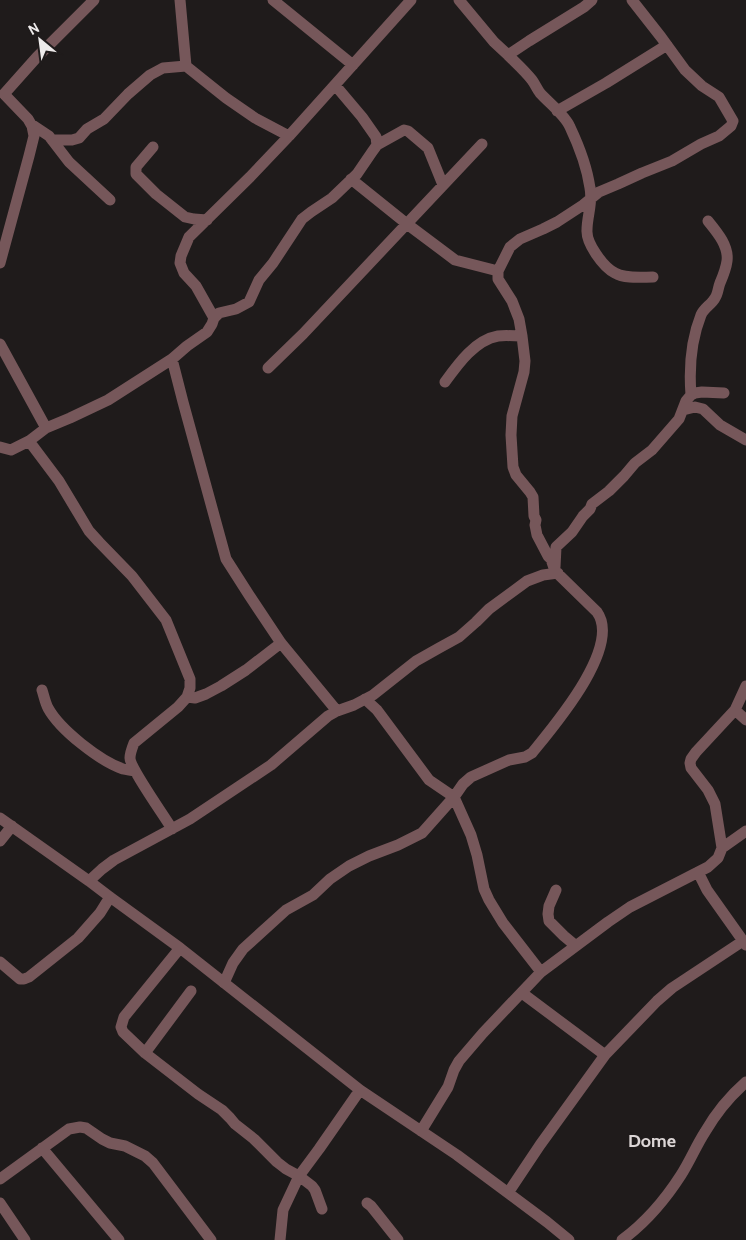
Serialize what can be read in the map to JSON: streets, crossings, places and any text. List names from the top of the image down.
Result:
{
  "districts": ["Dome"],
  "north": "top left"
}
